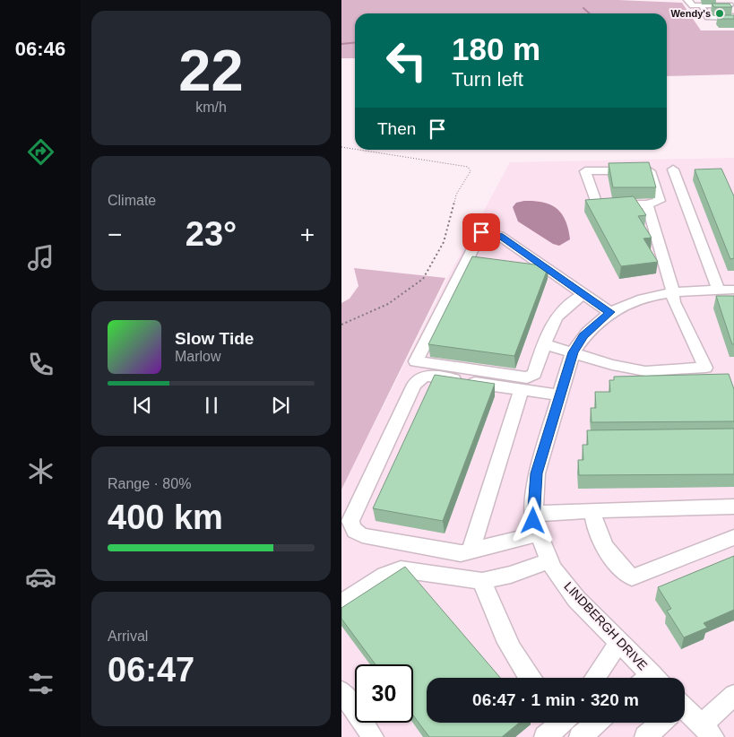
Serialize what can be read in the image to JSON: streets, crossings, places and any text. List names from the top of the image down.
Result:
{
  "streets": {
    "street": ["LINDBERGH DRIVE"]
  },
  "places": ["Wendy's"],
  "page": {
    "tabs": "06:46",
    "tile": [
      ["22", "km/h"],
      "Climate",
      ["Range · 80%", "400 km"],
      ["Arrival", "06:47"]
    ],
    "turn": ["180 m", "Turn left"],
    "then": "Then",
    "heat": ["−", "23°", "+"],
    "song": ["Slow Tide", "Marlow"],
    "limit": "30",
    "trip": "06:47 · 1 min · 320 m"
  }
}
